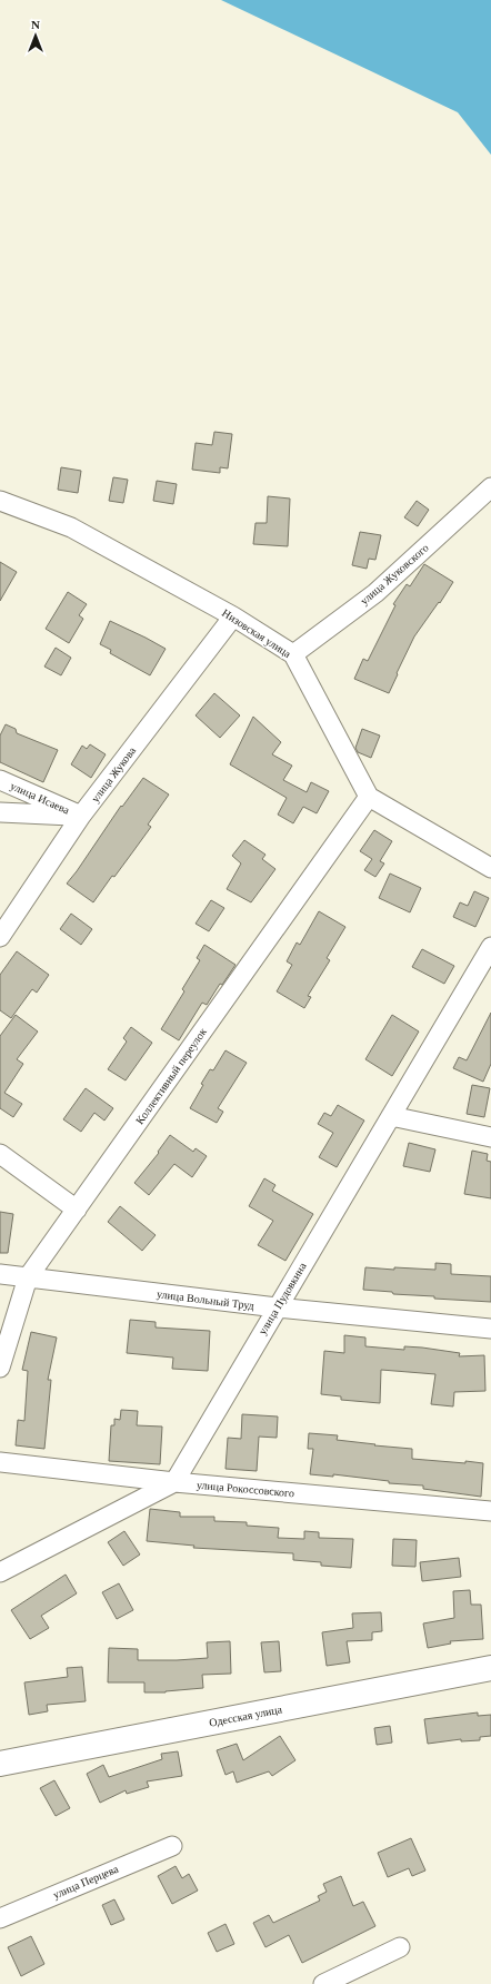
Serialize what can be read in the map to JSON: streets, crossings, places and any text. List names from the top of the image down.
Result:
{
  "streets": {
    "main road": ["Одесская улица"],
    "street": [
      "улица Жуковского",
      "Низовская улица",
      "улица Жукова",
      "улица Исаева",
      "Коллективный переулок",
      "улица Пудовкина",
      "улица Вольный Труд",
      "улица Рокоссовского",
      "улица Перцева"
    ]
  },
  "crossings": [
    ["улица Жуковского", "Низовская улица"],
    ["Низовская улица", "улица Жукова"],
    ["Низовская улица", "Коллективный переулок"],
    ["улица Жукова", "улица Исаева"],
    ["Коллективный переулок", "улица Вольный Труд"],
    ["улица Пудовкина", "улица Вольный Труд"],
    ["улица Пудовкина", "улица Рокоссовского"]
  ],
  "north": "top"
}
